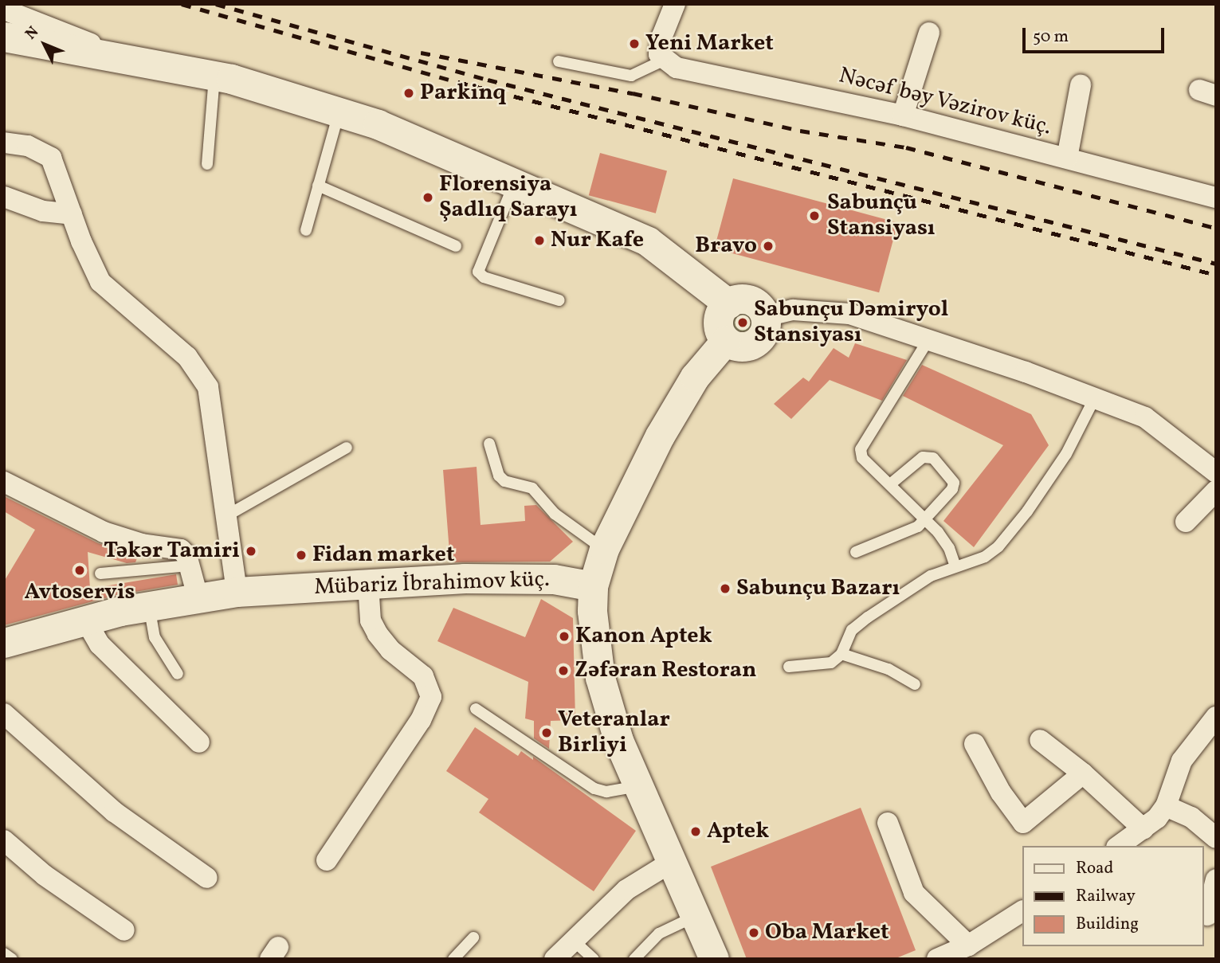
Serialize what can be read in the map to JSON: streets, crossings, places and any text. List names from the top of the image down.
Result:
{
  "streets": {
    "street": ["Nəcəf bəy Vəzirov küç.", "Mübariz İbrahimov küç."]
  },
  "places": [
    "Yeni Market",
    "Parkinq",
    "Florensiya Şadlıq Sarayı",
    "Sabunçu Stansiyası",
    "Nur Kafe",
    "Bravo",
    "Sabunçu Dəmiryol Stansiyası",
    "Təkər Tamiri",
    "Fidan market",
    "Avtoservis",
    "Sabunçu Bazarı",
    "Kanon Aptek",
    "Zəfəran Restoran",
    "Veteranlar Birliyi",
    "Aptek",
    "Oba Market"
  ],
  "legend": ["Road", "Railway", "Building"],
  "scale_bar": "50 m",
  "north": "top left"
}
